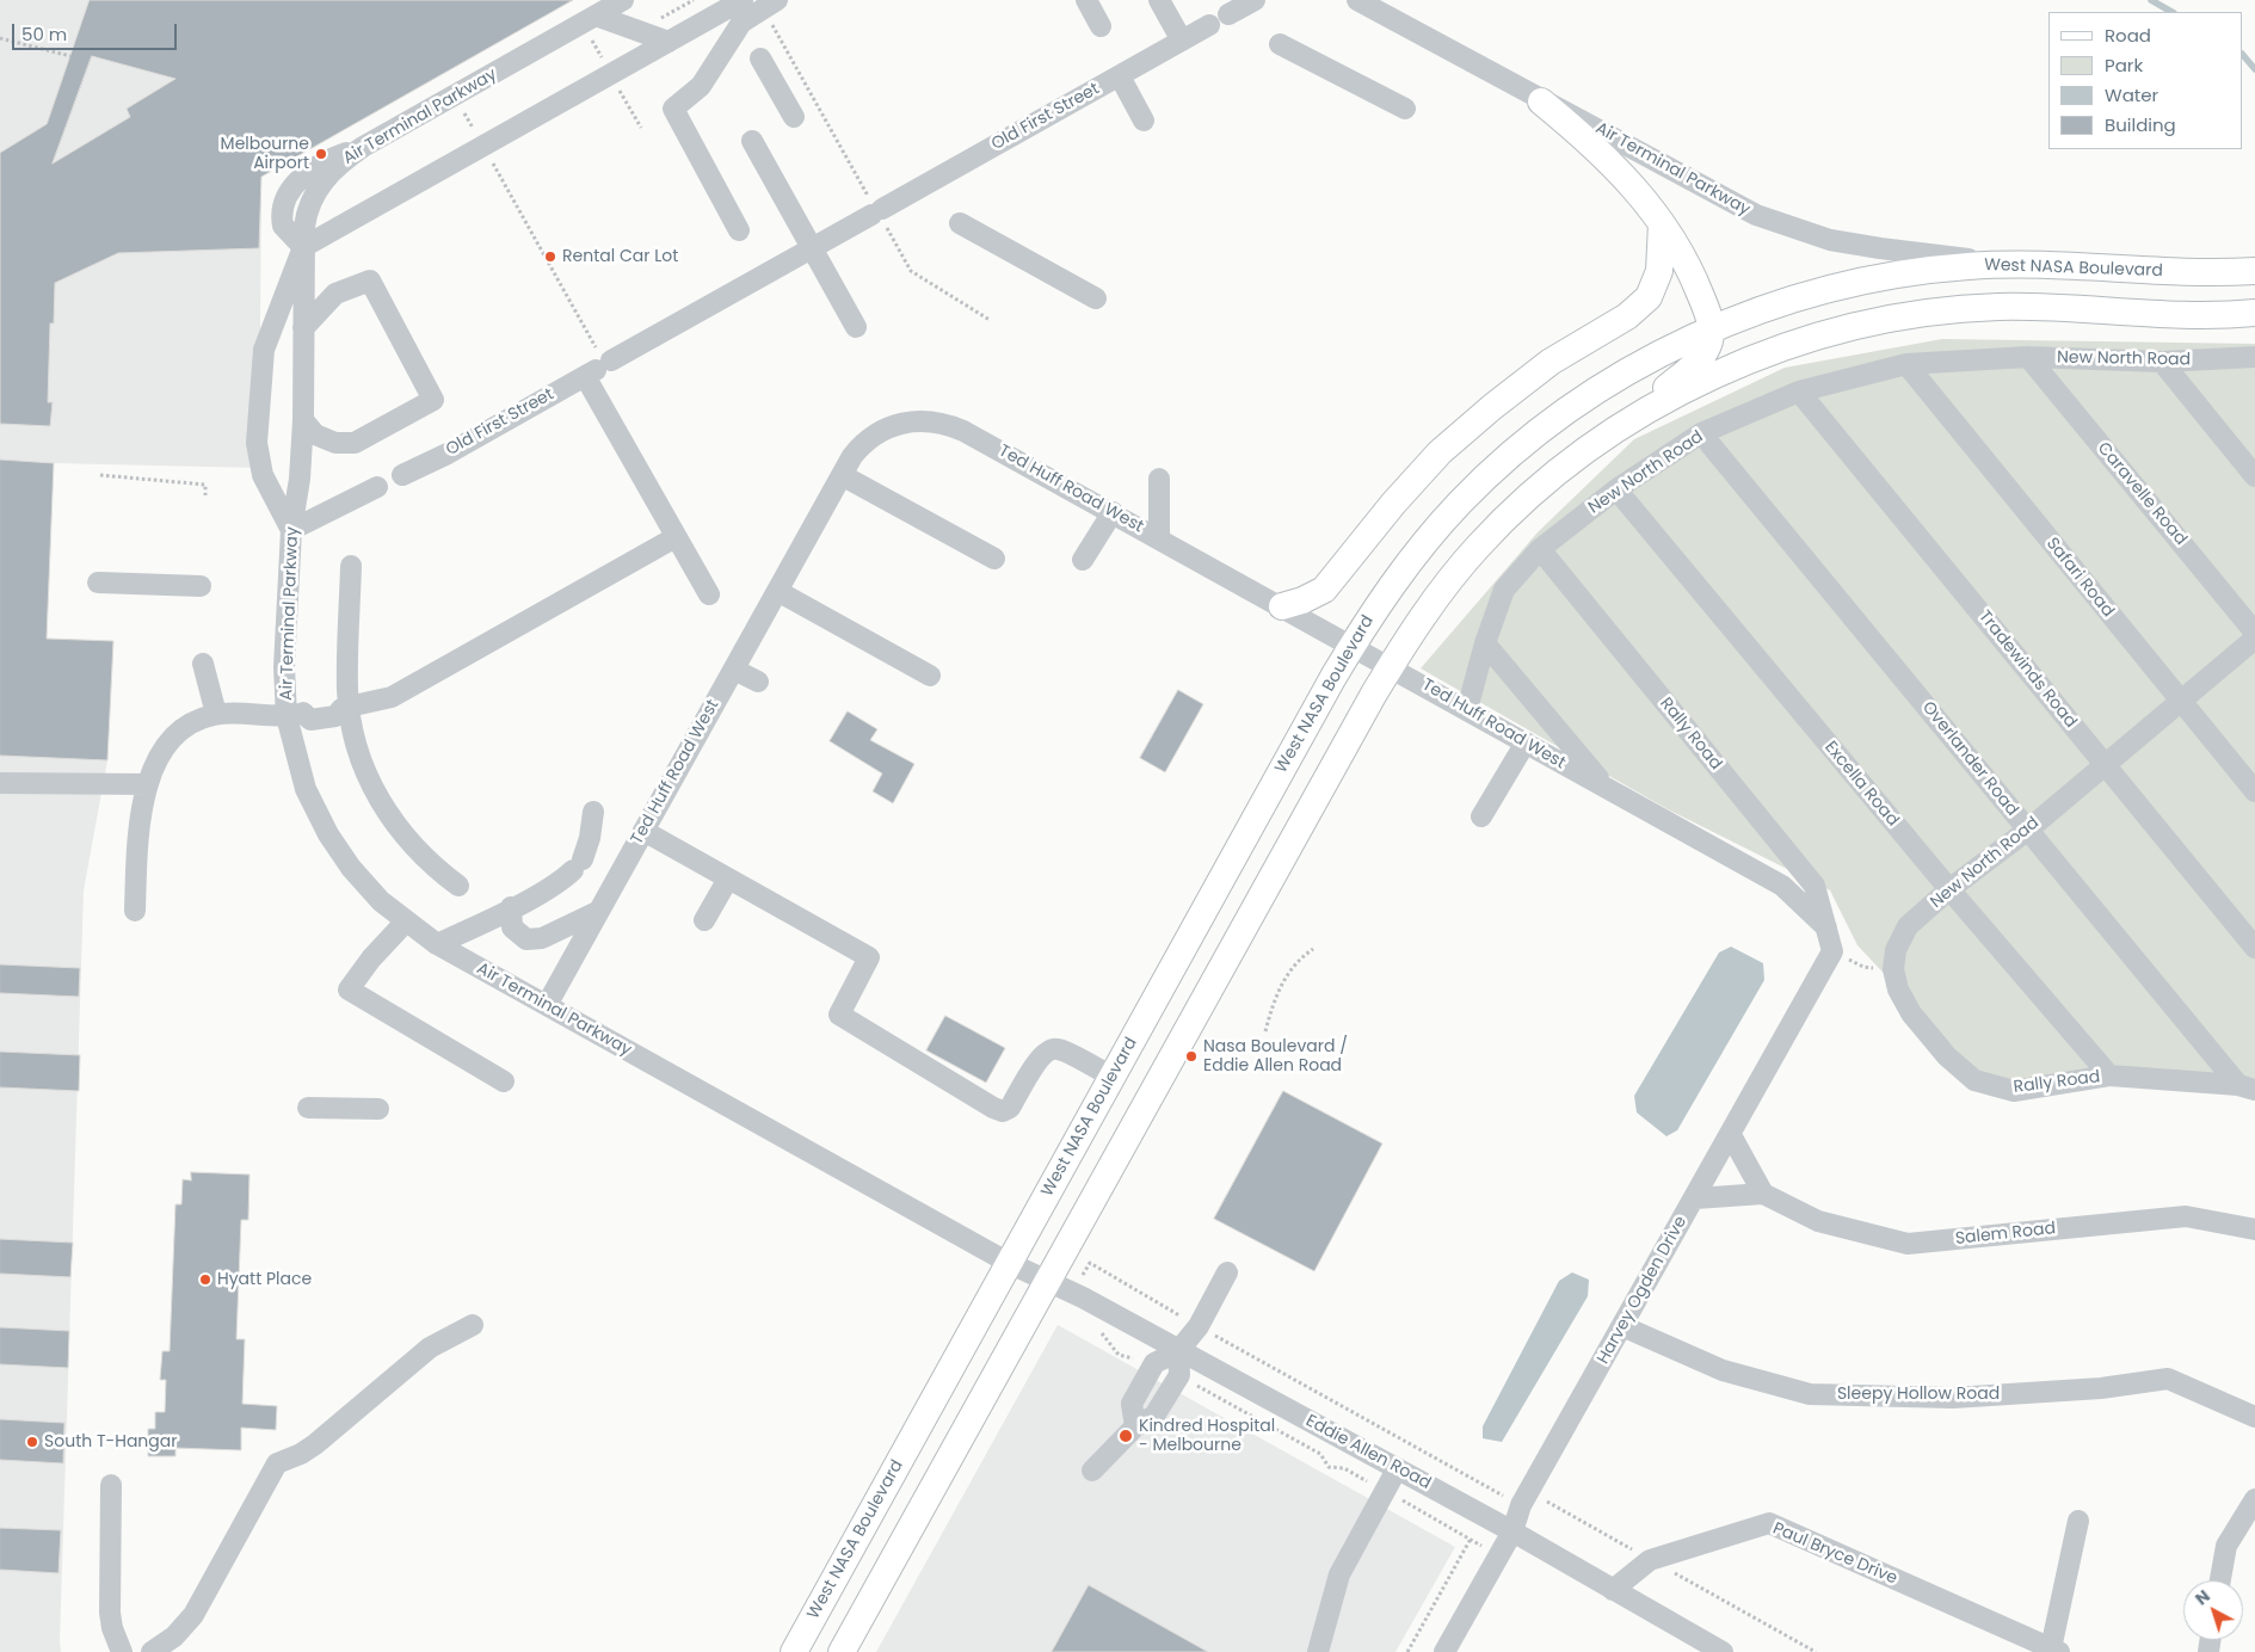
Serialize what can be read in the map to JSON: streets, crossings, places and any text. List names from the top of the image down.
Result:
{
  "streets": {
    "main road": ["West NASA Boulevard"],
    "street": [
      "Air Terminal Parkway",
      "Old First Street",
      "New North Road",
      "Ted Huff Road West",
      "Caravelle Road",
      "Safari Road",
      "Tradewinds Road",
      "Rally Road",
      "Overlander Road",
      "Excella Road",
      "Salem Road",
      "Harvey Ogden Drive",
      "Sleepy Hollow Road",
      "Eddie Allen Road",
      "Paul Bryce Drive"
    ]
  },
  "crossings": [
    ["Air Terminal Parkway", "West NASA Boulevard"],
    ["Air Terminal Parkway", "Ted Huff Road West"],
    ["Air Terminal Parkway", "Eddie Allen Road"],
    ["West NASA Boulevard", "Ted Huff Road West"],
    ["West NASA Boulevard", "Eddie Allen Road"],
    ["New North Road", "Ted Huff Road West"],
    ["New North Road", "Caravelle Road"],
    ["New North Road", "Safari Road"],
    ["New North Road", "Tradewinds Road"],
    ["New North Road", "Rally Road"],
    ["New North Road", "Overlander Road"],
    ["New North Road", "Excella Road"],
    ["Ted Huff Road West", "Rally Road"],
    ["Rally Road", "Overlander Road"],
    ["Rally Road", "Excella Road"],
    ["Harvey Ogden Drive", "Sleepy Hollow Road"],
    ["Harvey Ogden Drive", "Eddie Allen Road"],
    ["Eddie Allen Road", "Paul Bryce Drive"]
  ],
  "places": [
    "Melbourne Airport",
    "Rental Car Lot",
    "Nasa Boulevard / Eddie Allen Road",
    "Hyatt Place",
    "Kindred Hospital - Melbourne",
    "South T-Hangar"
  ],
  "legend": [
    "Road",
    "Park",
    "Water",
    "Building"
  ],
  "scale_bar": "50 m",
  "north": "top left"
}
